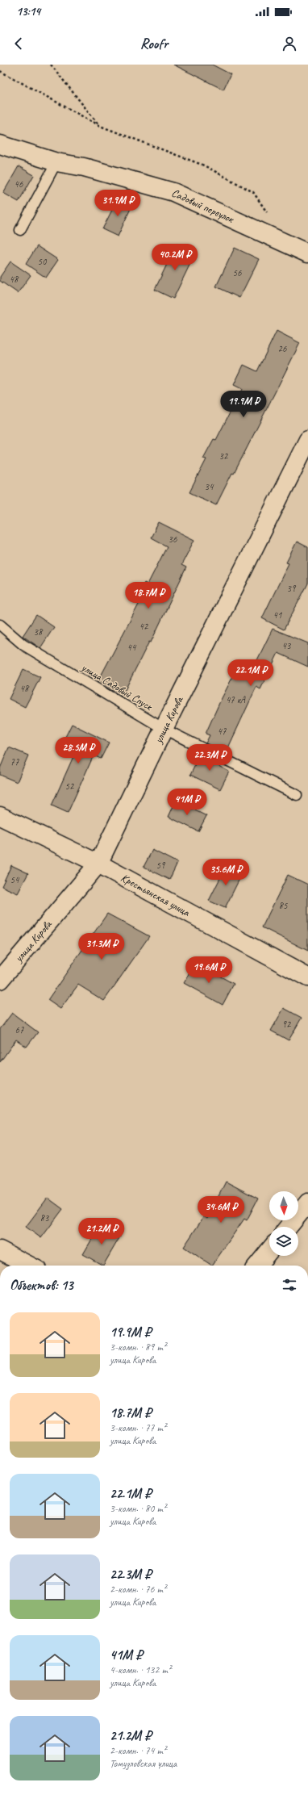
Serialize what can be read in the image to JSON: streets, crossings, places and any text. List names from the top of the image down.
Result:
{
  "streets": {
    "street": ["Садовый переулок", "улица Кирова", "Крестьянская улица"],
    "lane": ["улица Садовый Спуск"]
  },
  "crossings": [
    ["улица Садовый Спуск", "улица Кирова"],
    ["улица Кирова", "Крестьянская улица"]
  ],
  "house_numbers": [
    "46",
    "50",
    "56",
    "48",
    "26",
    "32",
    "34",
    "36",
    "39",
    "41",
    "42",
    "38",
    "43",
    "44",
    "48",
    "47 кА",
    "47",
    "77",
    "52",
    "59",
    "54",
    "85",
    "92",
    "67",
    "83"
  ],
  "north": "bottom",
  "page": {
    "status": "13:14",
    "header": "Roofr",
    "price": [
      "31.9M ₽",
      "40.2M ₽",
      "19.9M ₽",
      "18.7M ₽",
      "22.1M ₽",
      "28.5M ₽",
      "22.3M ₽",
      "41M ₽",
      "35.6M ₽",
      "31.3M ₽",
      "19.6M ₽",
      "34.6M ₽",
      "21.2M ₽"
    ],
    "heading": "Объектов: 13",
    "list": [
      {
        "name": "19.9M ₽",
        "note": "3-комн. · 89 m² · улица Кирова"
      },
      {
        "name": "18.7M ₽",
        "note": "3-комн. · 77 m² · улица Кирова"
      },
      {
        "name": "22.1M ₽",
        "note": "3-комн. · 80 m² · улица Кирова"
      },
      {
        "name": "22.3M ₽",
        "note": "2-комн. · 76 m² · улица Кирова"
      },
      {
        "name": "41M ₽",
        "note": "4-комн. · 132 m² · улица Кирова"
      },
      {
        "name": "21.2M ₽",
        "note": "2-комн. · 74 m² · Томузловская улица"
      }
    ]
  }
}
